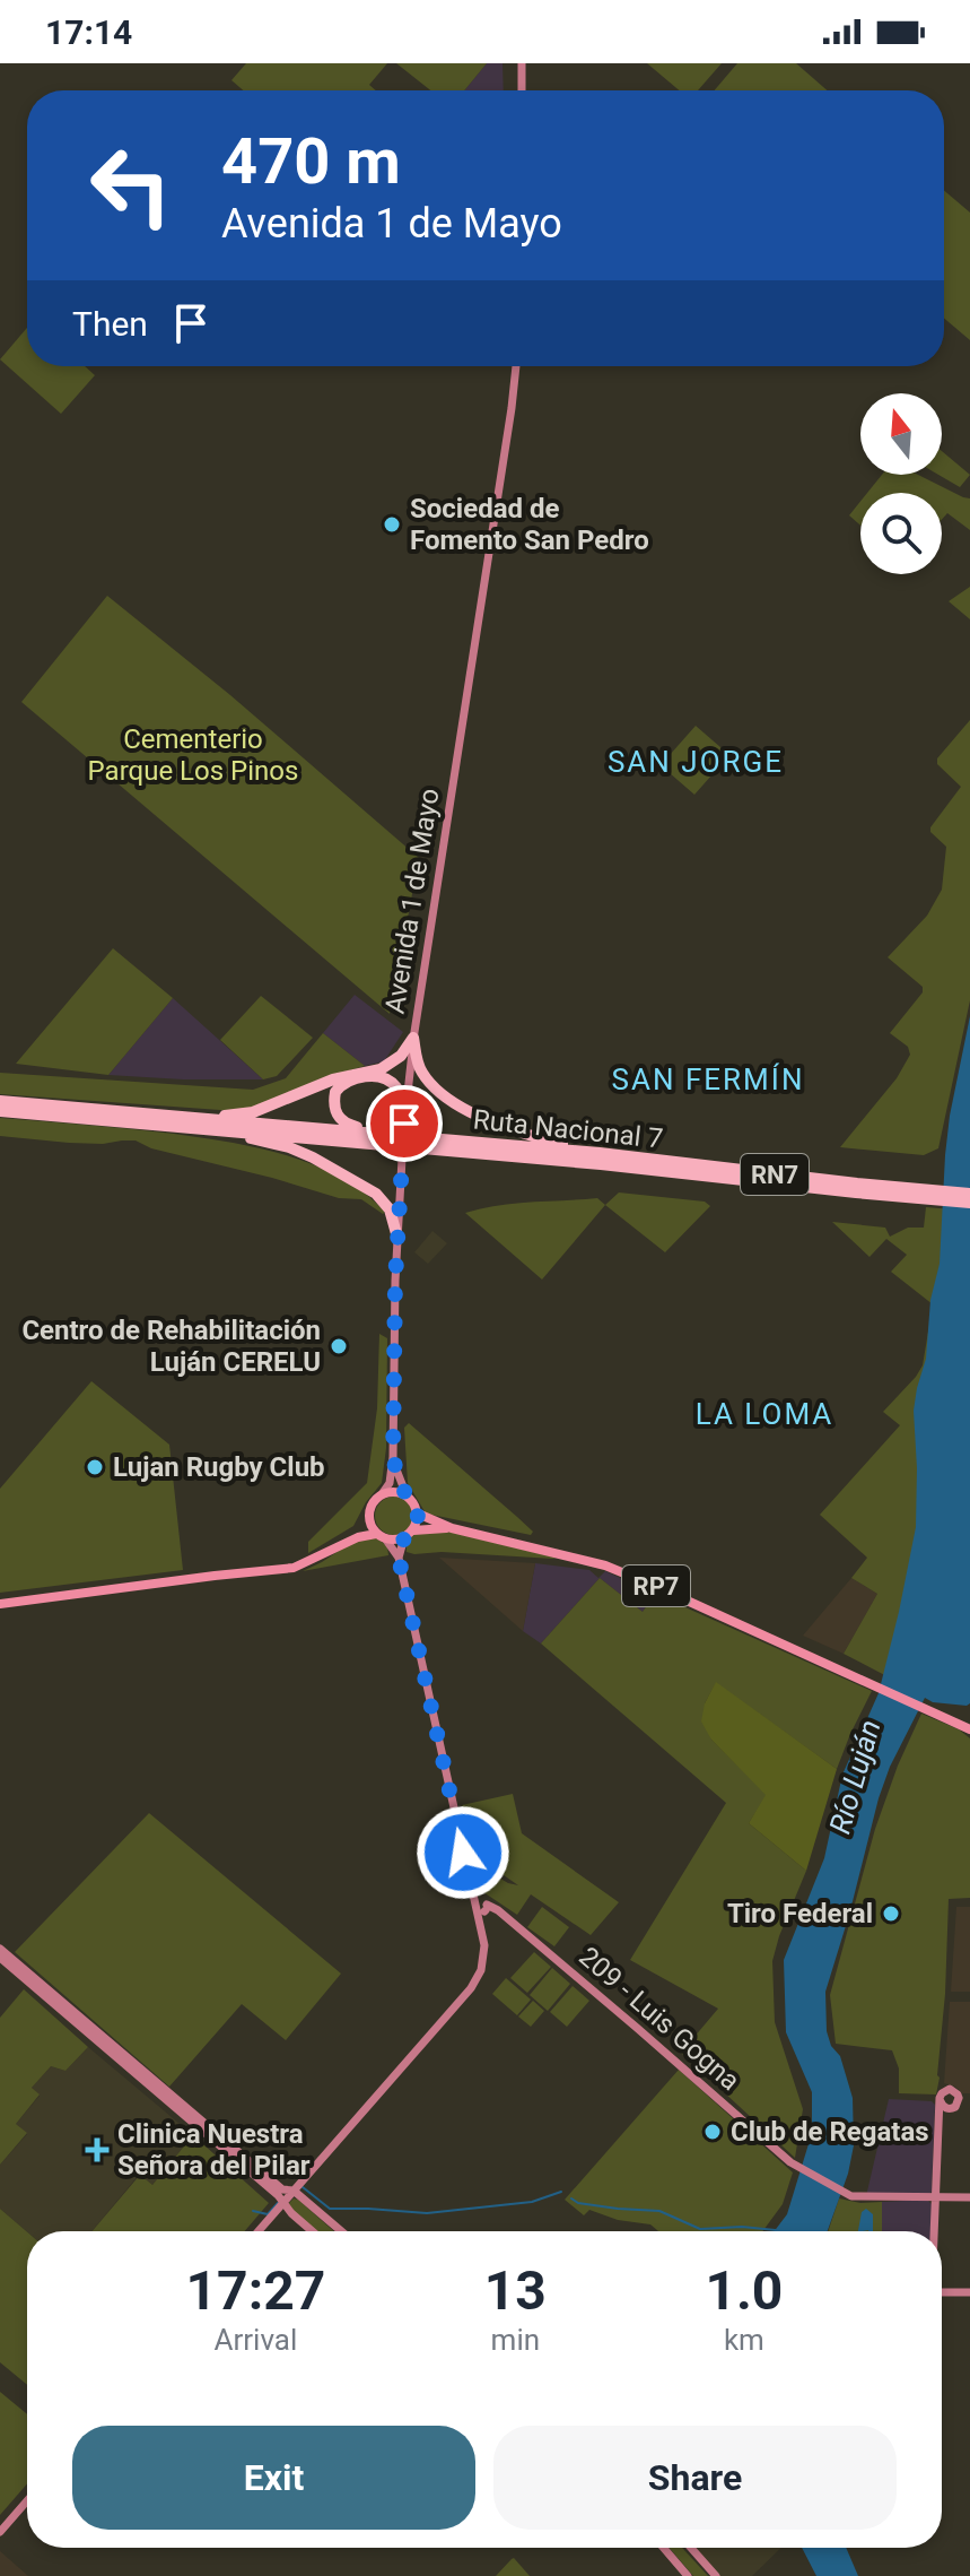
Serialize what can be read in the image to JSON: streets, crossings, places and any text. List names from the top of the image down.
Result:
{
  "streets": {
    "highway": ["Ruta Nacional 7", "RN7"],
    "main road": ["Avenida 1 de Mayo", "RP7", "209 - Luis Gogna"]
  },
  "crossings": [
    ["Avenida 1 de Mayo", "RP7"]
  ],
  "districts": ["SAN JORGE", "SAN FERMÍN", "LA LOMA"],
  "water": ["Río Luján"],
  "parks": ["Cementerio Parque Los Pinos"],
  "places": {
    "other": [
      "Sociedad de Fomento San Pedro",
      "Centro de Rehabilitación Luján CERELU",
      "Lujan Rugby Club",
      "Tiro Federal",
      "Club de Regatas"
    ],
    "health": ["Clinica Nuestra Señora del Pilar"]
  },
  "north": "top",
  "page": {
    "status": "17:14",
    "turn": ["470 m", "Avenida 1 de Mayo"],
    "then": "Then",
    "eta": [
      "17:27",
      "Arrival",
      "13",
      "min",
      "1.0",
      "km"
    ],
    "buttons": ["Exit", "Share"]
  }
}
